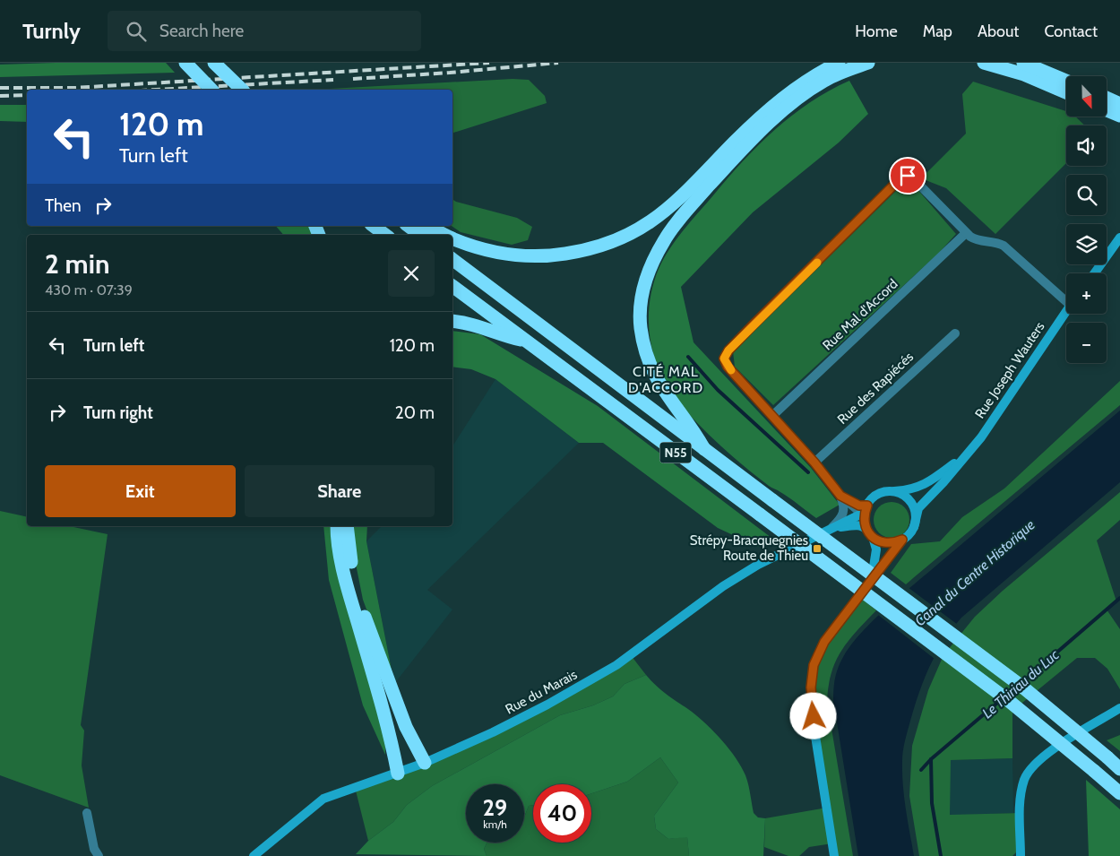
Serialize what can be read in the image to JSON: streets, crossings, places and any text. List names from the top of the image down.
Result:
{
  "streets": {
    "highway": ["N55"],
    "street": [
      "Rue Mal d'Accord",
      "Rue Joseph Wauters",
      "Rue des Rapiécés",
      "Rue du Marais"
    ]
  },
  "crossings": [
    ["Rue Joseph Wauters", "Rue du Marais"]
  ],
  "districts": ["CITÉ MAL D'ACCORD"],
  "water": ["Canal du Centre Historique", "Le Thiriau du Luc"],
  "places": {
    "transit": ["Strépy-Bracquegnies Route de Thieu"]
  },
  "north": "bottom",
  "page": {
    "header": "Turnly",
    "search": "Search here",
    "nav": [
      "Home",
      "Map",
      "About",
      "Contact"
    ],
    "map_buttons": ["+", "−"],
    "turn": ["120 m", "Turn left"],
    "then": "Then",
    "heading": ["2 min", "430 m · 07:39"],
    "list": [
      {
        "name": "Turn left",
        "value": "120 m"
      },
      {
        "name": "Turn right",
        "value": "20 m"
      }
    ],
    "buttons": ["Exit", "Share"],
    "speed": "29 km/h",
    "limit": "40"
  }
}
